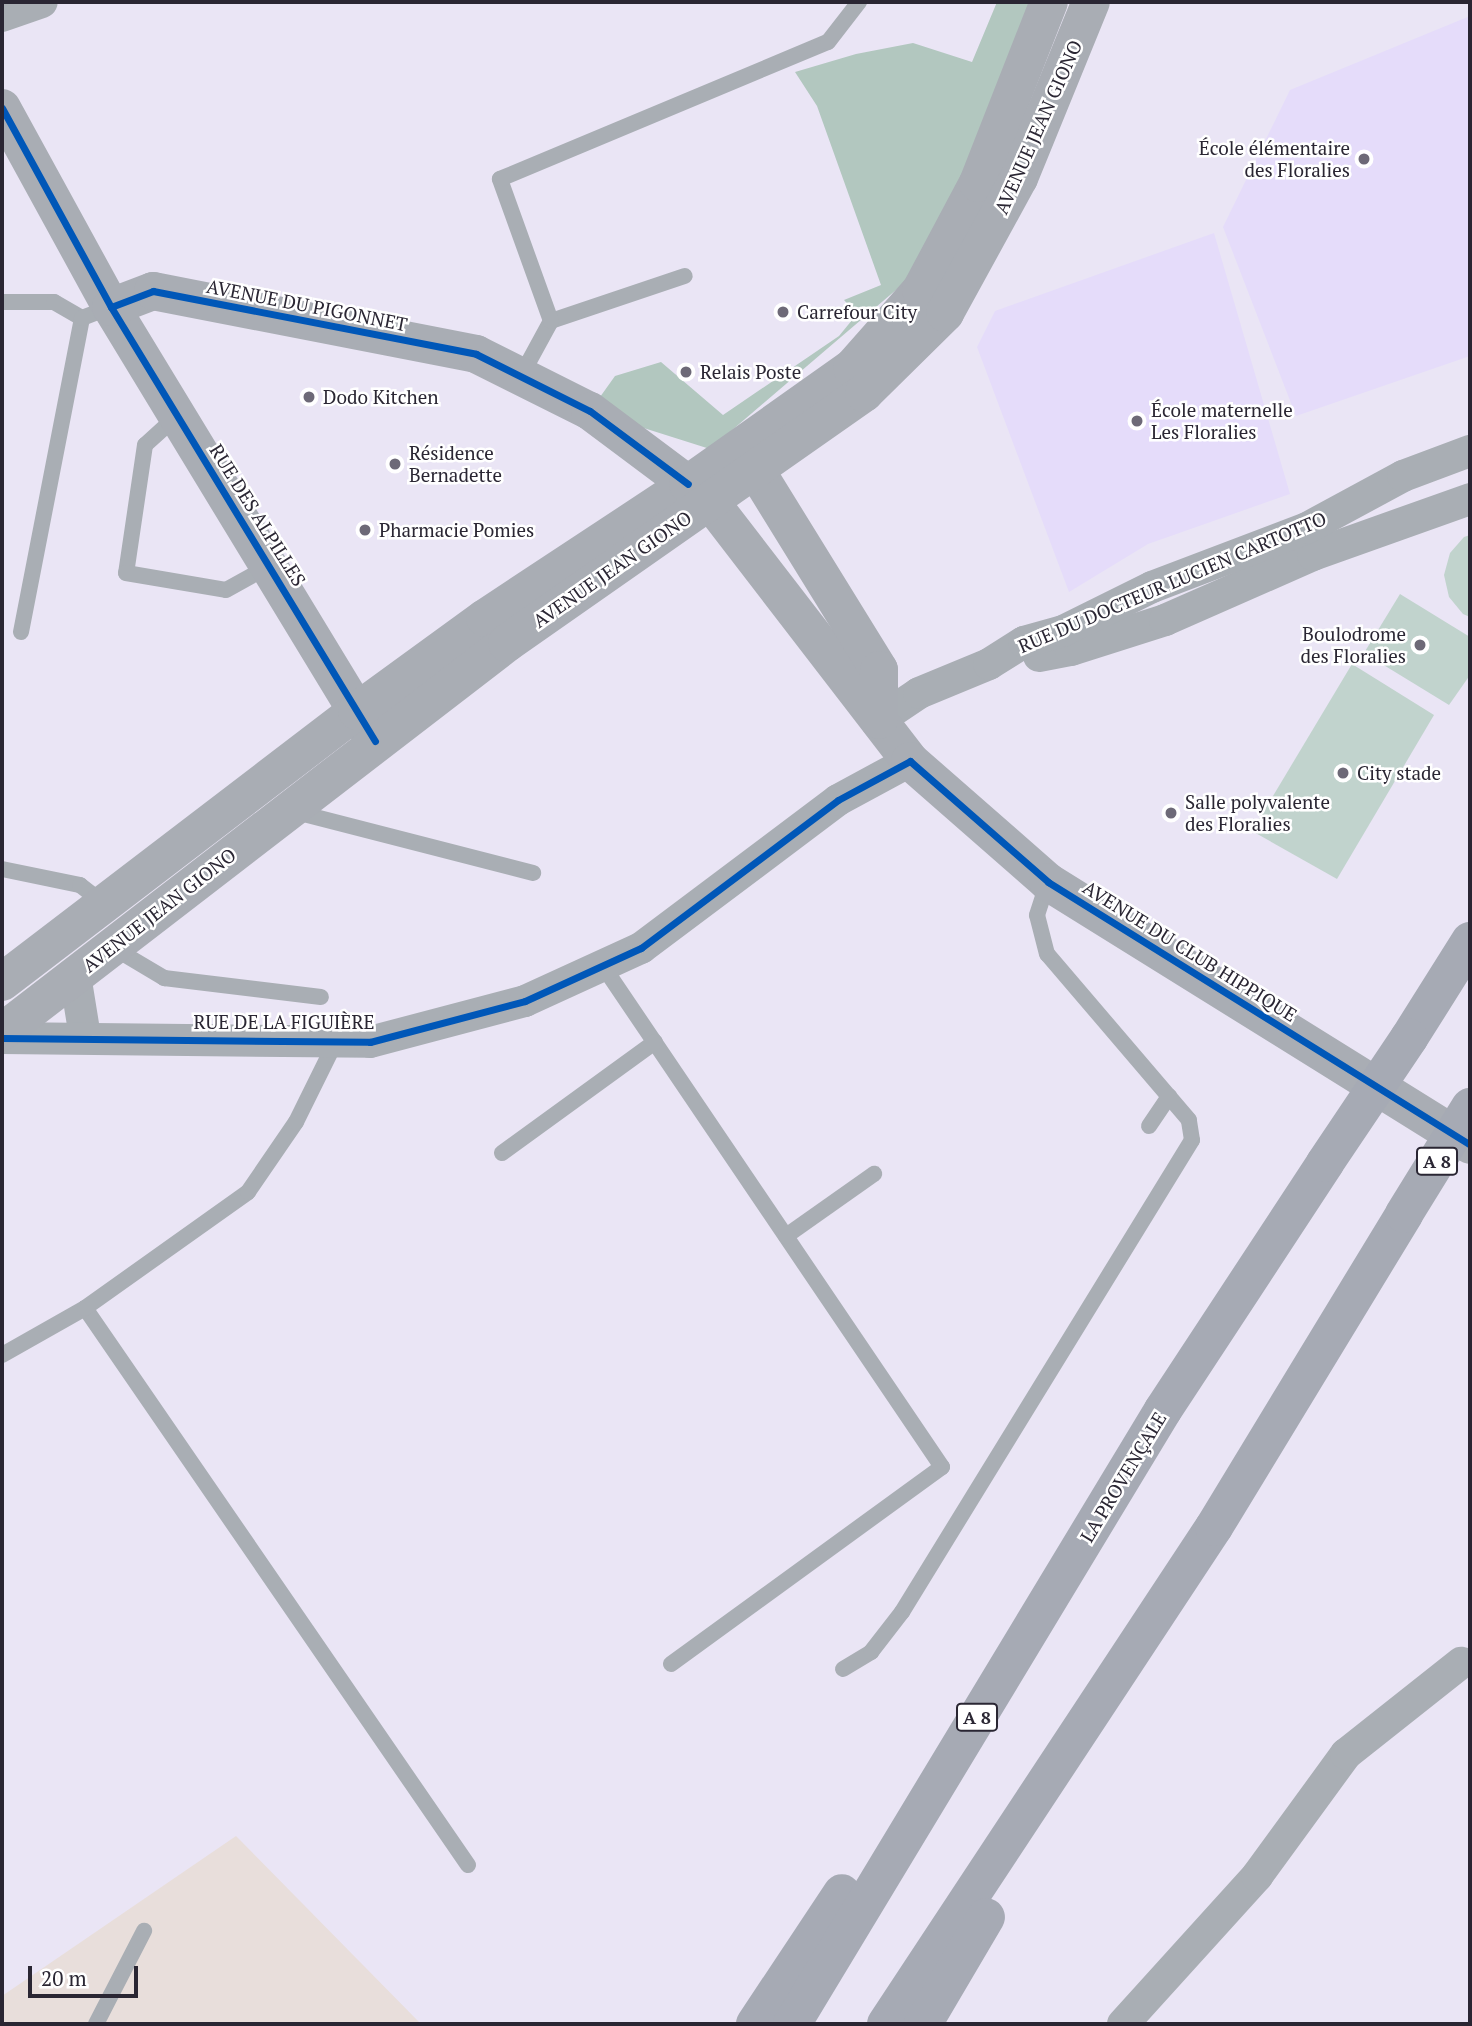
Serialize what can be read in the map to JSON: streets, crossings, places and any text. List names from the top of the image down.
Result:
{
  "streets": {
    "highway": ["A 8", "LA PROVENÇALE"],
    "main road": [
      "AVENUE JEAN GIONO",
      "AVENUE DU PIGONNET",
      "RUE DES ALPILLES",
      "AVENUE DU CLUB HIPPIQUE"
    ],
    "street": ["RUE DU DOCTEUR LUCIEN CARTOTTO", "RUE DE LA FIGUIÈRE"]
  },
  "crossings": [
    ["AVENUE JEAN GIONO", "AVENUE DU PIGONNET"],
    ["AVENUE JEAN GIONO", "RUE DES ALPILLES"],
    ["AVENUE JEAN GIONO", "AVENUE DU CLUB HIPPIQUE"],
    ["AVENUE DU PIGONNET", "RUE DES ALPILLES"],
    ["AVENUE DU PIGONNET", "AVENUE DU CLUB HIPPIQUE"],
    ["RUE DU DOCTEUR LUCIEN CARTOTTO", "AVENUE DU CLUB HIPPIQUE"],
    ["AVENUE DU CLUB HIPPIQUE", "RUE DE LA FIGUIÈRE"]
  ],
  "places": [
    "École élémentaire des Floralies",
    "Carrefour City",
    "Relais Poste",
    "Dodo Kitchen",
    "École maternelle Les Floralies",
    "Résidence Bernadette",
    "Pharmacie Pomies",
    "Boulodrome des Floralies",
    "City stade",
    "Salle polyvalente des Floralies"
  ],
  "scale_bar": "20 m"
}
